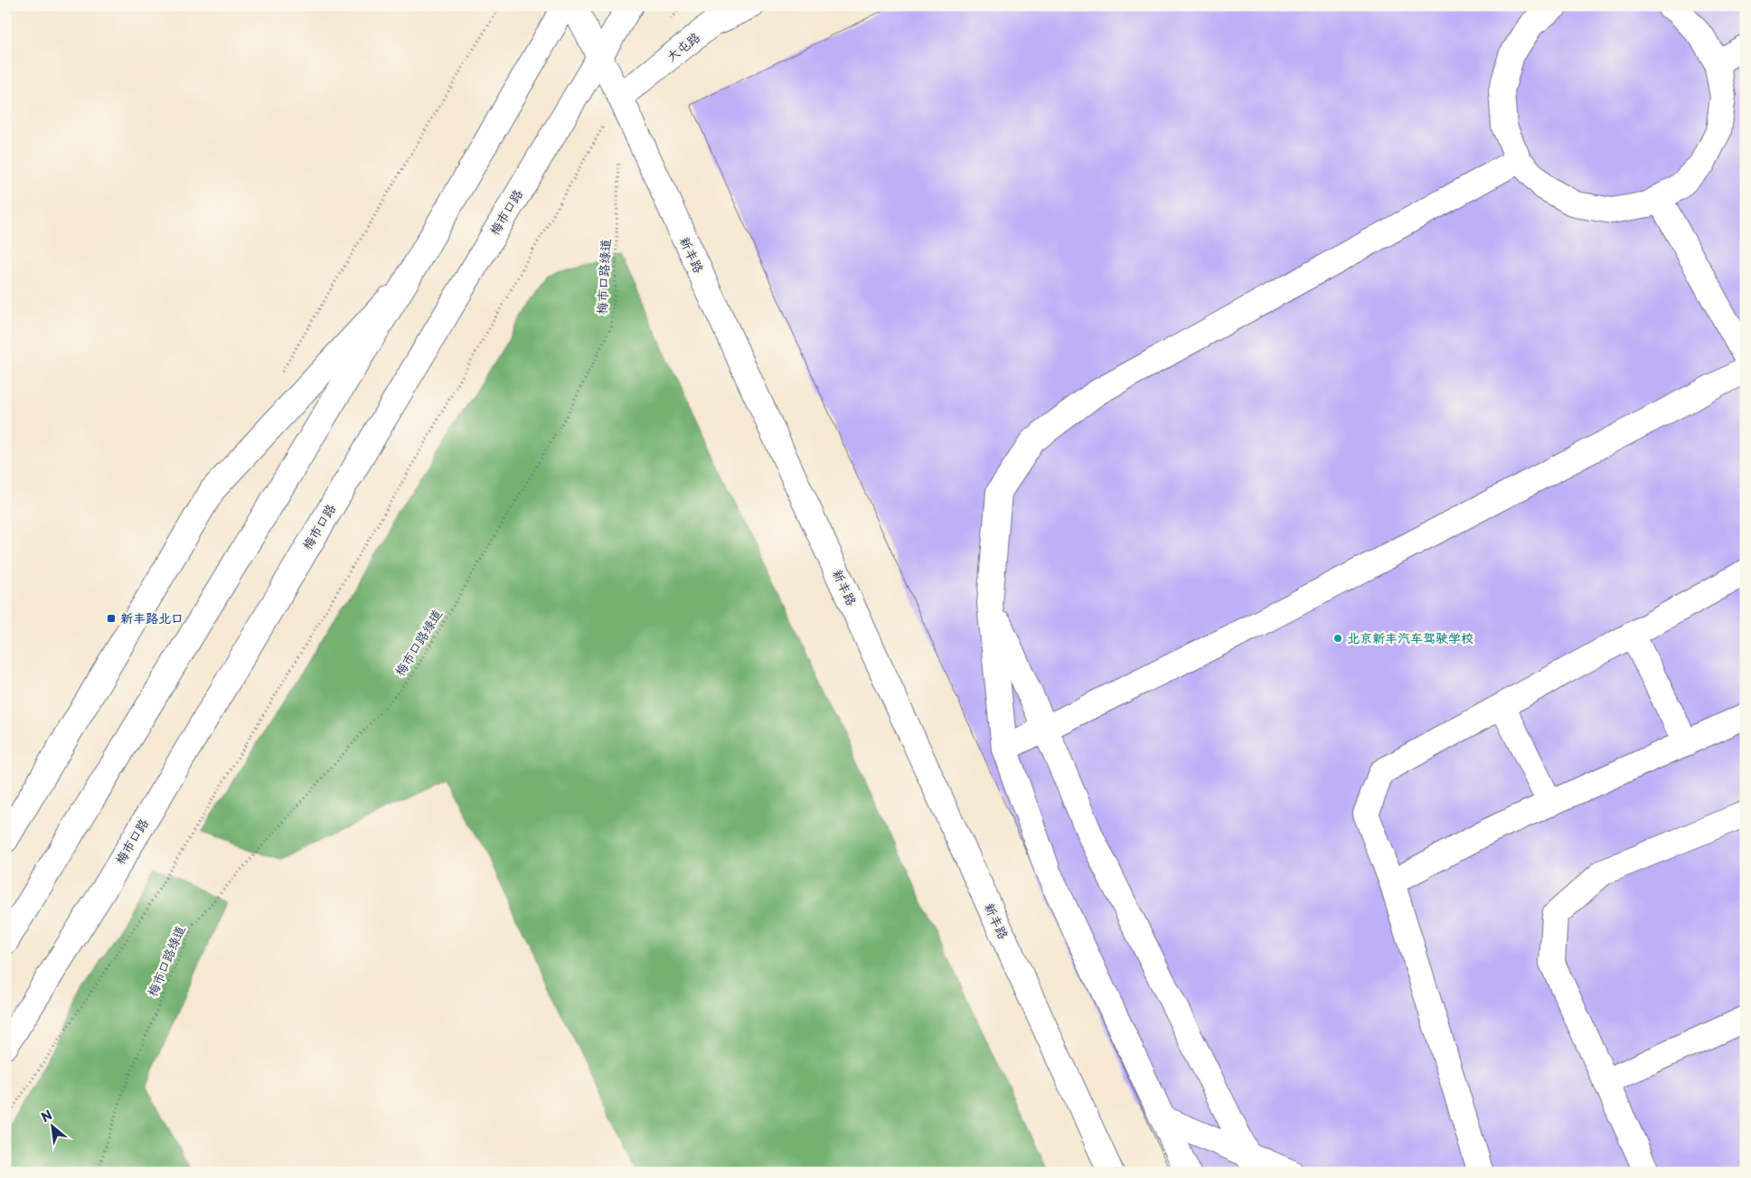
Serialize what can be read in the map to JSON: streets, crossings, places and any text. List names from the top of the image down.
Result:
{
  "streets": {
    "main road": ["大屯路", "梅市口路", "新丰路"],
    "path": ["梅市口路绿道"]
  },
  "crossings": [
    ["大屯路", "新丰路"],
    ["梅市口路", "新丰路"]
  ],
  "places": {
    "transit": ["新丰路北口"],
    "other": ["北京新丰汽车驾驶学校"]
  },
  "north": "top left"
}
